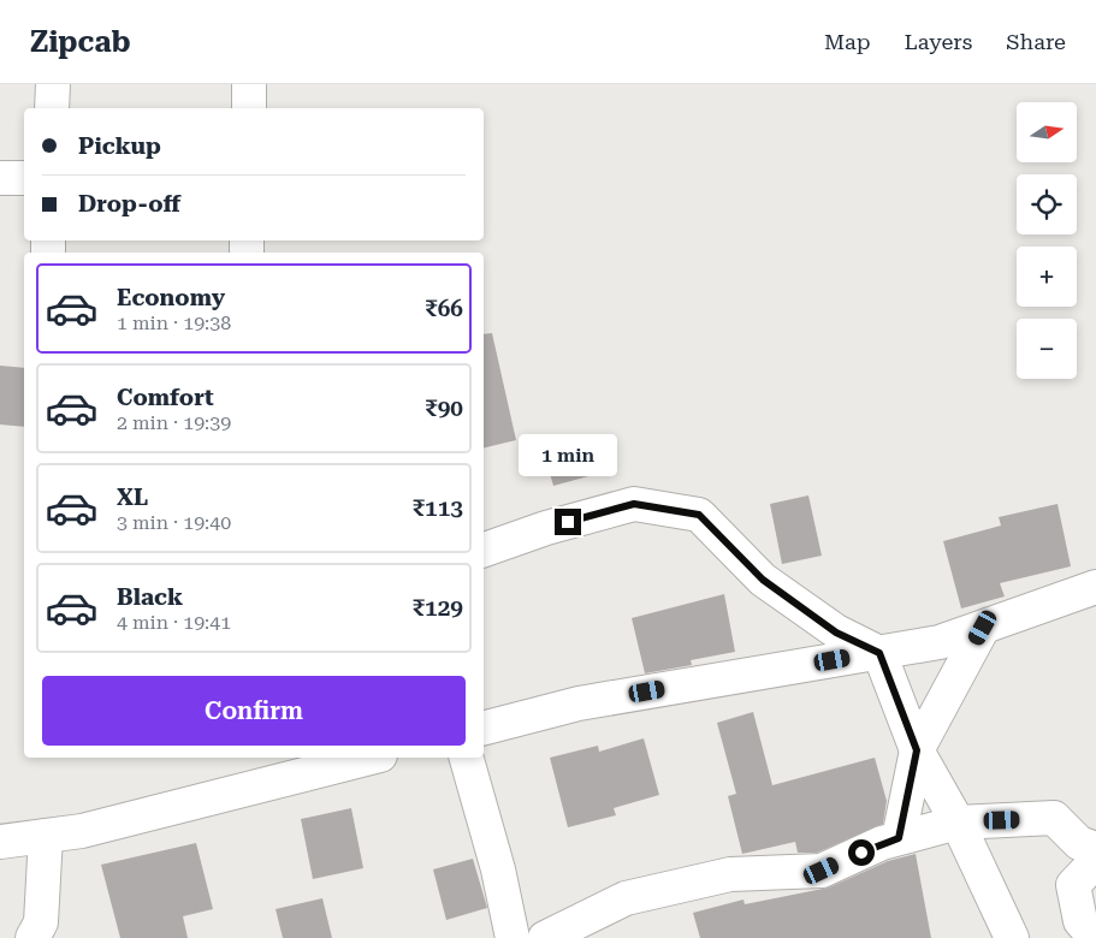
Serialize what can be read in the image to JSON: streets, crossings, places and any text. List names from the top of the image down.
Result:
{
  "north": "right",
  "page": {
    "header": "Zipcab",
    "nav": ["Map", "Layers", "Share"],
    "map_buttons": ["+", "−"],
    "banner": ["Pickup", "Drop-off"],
    "list": [
      {
        "name": "Economy",
        "note": "1 min · 19:38",
        "value": "₹66"
      },
      {
        "name": "Comfort",
        "note": "2 min · 19:39",
        "value": "₹90"
      },
      {
        "name": "XL",
        "note": "3 min · 19:40",
        "value": "₹113"
      },
      {
        "name": "Black",
        "note": "4 min · 19:41",
        "value": "₹129"
      }
    ],
    "bubble": "1 min",
    "buttons": "Confirm"
  }
}
